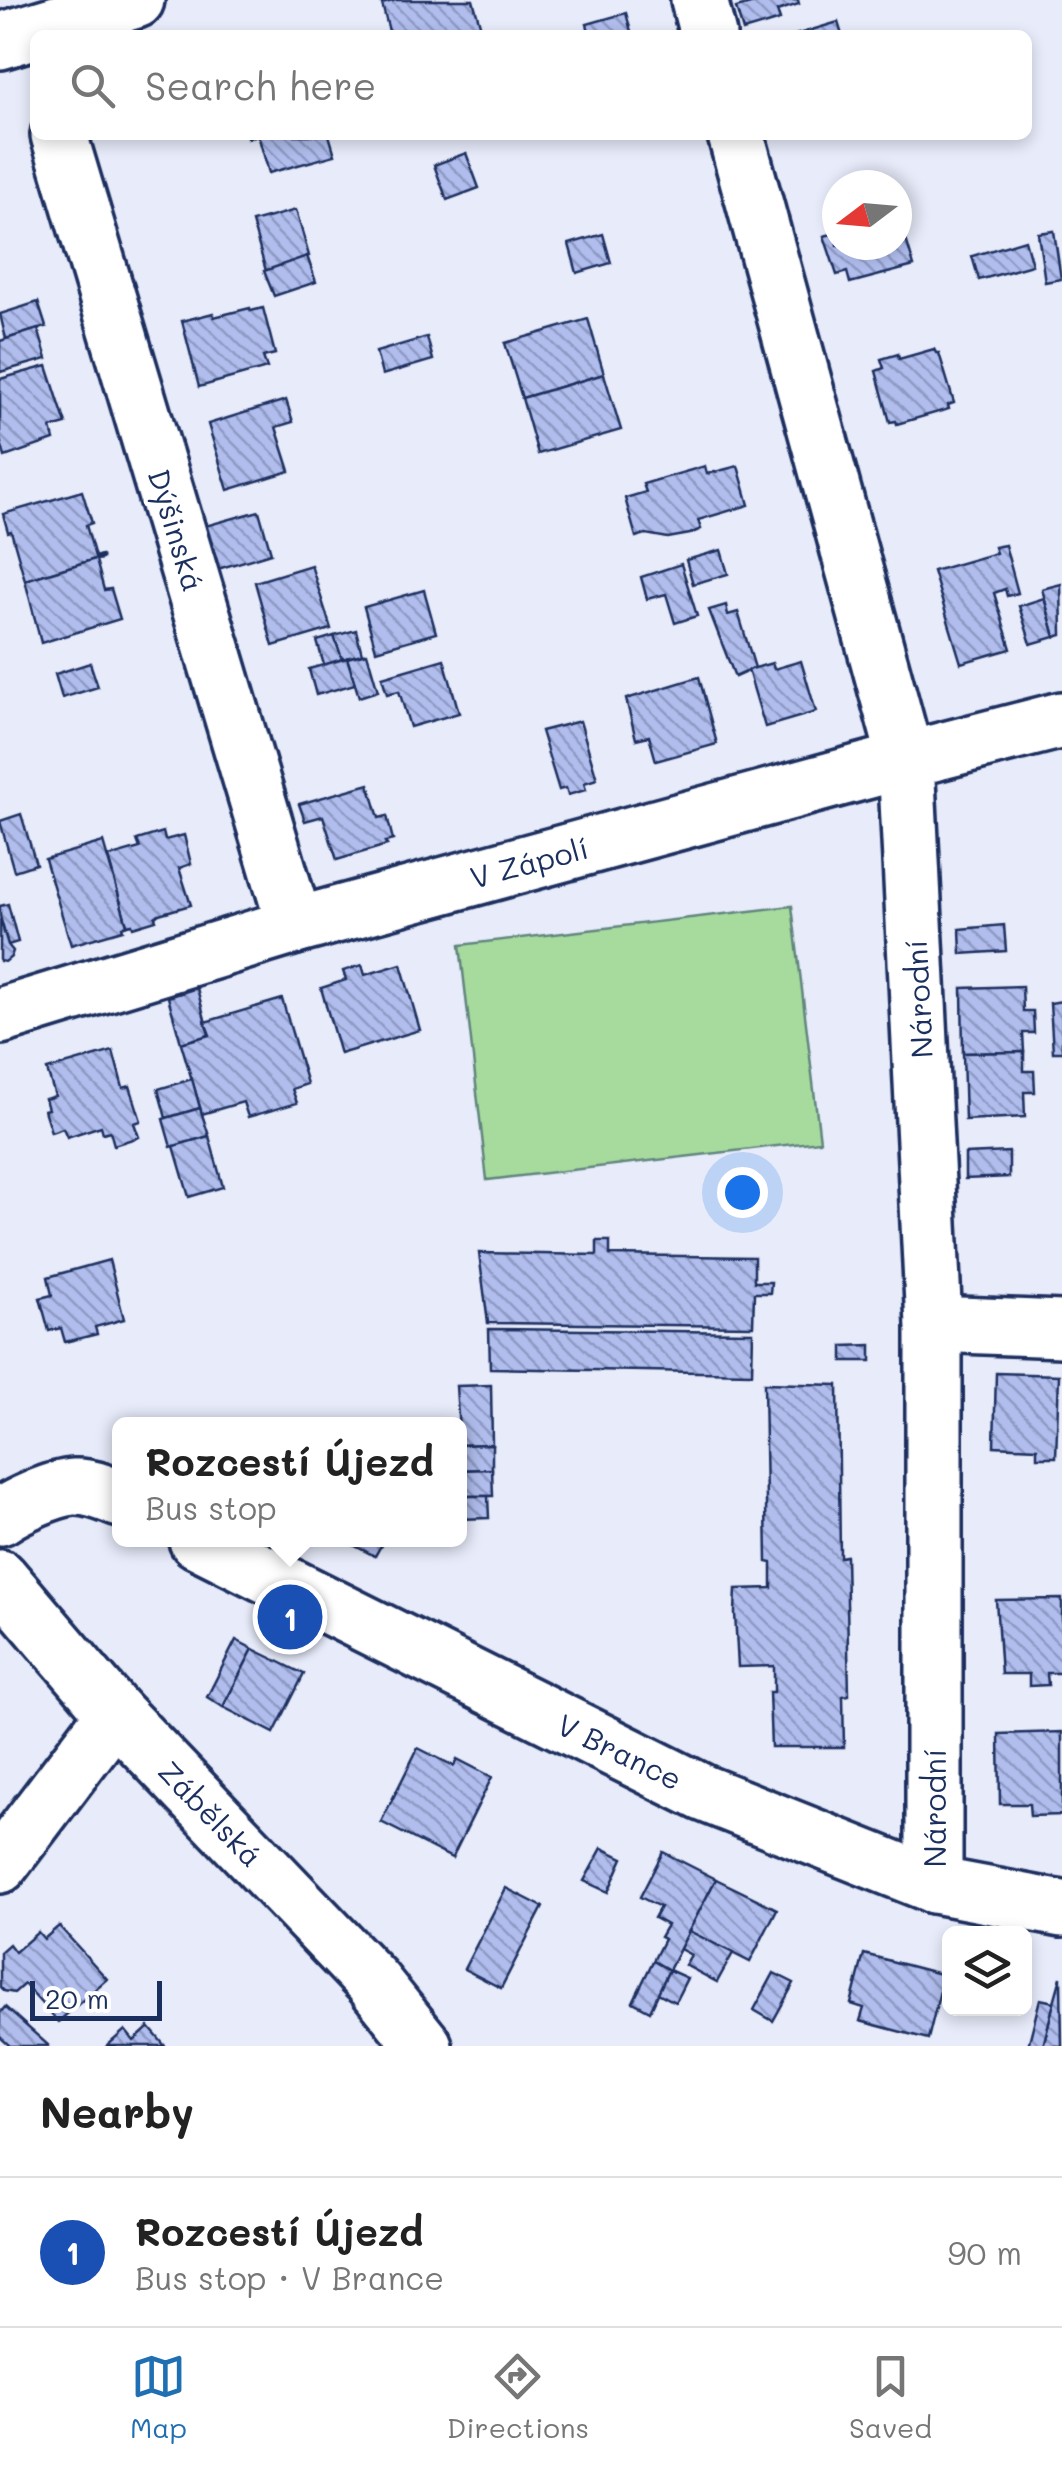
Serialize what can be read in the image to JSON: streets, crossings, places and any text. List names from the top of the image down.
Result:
{
  "streets": {
    "street": [
      "Dýšinská",
      "V Zápolí",
      "Národní",
      "V Brance",
      "Zábělská"
    ]
  },
  "crossings": [
    ["Dýšinská", "V Zápolí"],
    ["V Zápolí", "Národní"],
    ["Národní", "V Brance"]
  ],
  "scale_bar": "20 m",
  "north": "left",
  "page": {
    "search": "Search here",
    "popup": ["Rozcestí Újezd", "Bus stop"],
    "pins": "1",
    "scale": "20 m",
    "heading": "Nearby",
    "list": [
      {
        "mark": "1",
        "name": "Rozcestí Újezd",
        "note": "Bus stop · V Brance",
        "value": "90 m"
      }
    ],
    "nav": ["Map", "Directions", "Saved"]
  }
}
